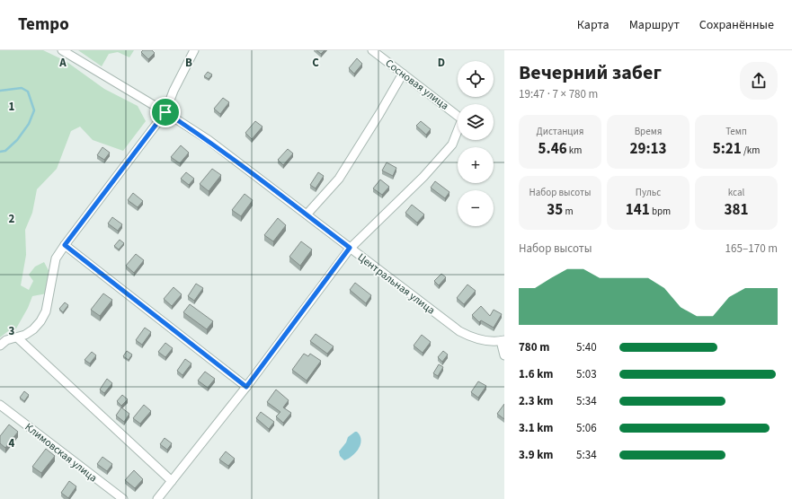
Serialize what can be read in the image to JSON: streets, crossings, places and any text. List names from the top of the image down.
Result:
{
  "streets": {
    "street": ["Сосновая улица", "Центральная улица", "Климовская улица"]
  },
  "crossings": [
    ["Сосновая улица", "Центральная улица"]
  ],
  "page": {
    "header": "Tempo",
    "nav": ["Карта", "Маршрут", "Сохранённые"],
    "heading": ["Вечерний забег", "19:47 · 7 × 780 m"],
    "map_buttons": ["+", "−"],
    "stats": [
      ["Дистанция", "5.46 km"],
      ["Время", "29:13"],
      ["Темп", "5:21 /km"],
      ["Набор высоты", "35 m"],
      ["Пульс", "141 bpm"],
      ["kcal", "381"]
    ],
    "chart": ["Набор высоты", "165–170 m"],
    "list": [
      {
        "name": "780 m",
        "note": "5:40"
      },
      {
        "name": "1.6 km",
        "note": "5:03"
      },
      {
        "name": "2.3 km",
        "note": "5:34"
      },
      {
        "name": "3.1 km",
        "note": "5:06"
      },
      {
        "name": "3.9 km",
        "note": "5:34"
      }
    ]
  },
  "grid": {
    "columns": [
      "A",
      "B",
      "C",
      "D"
    ],
    "rows": [
      "1",
      "2",
      "3",
      "4"
    ]
  }
}
